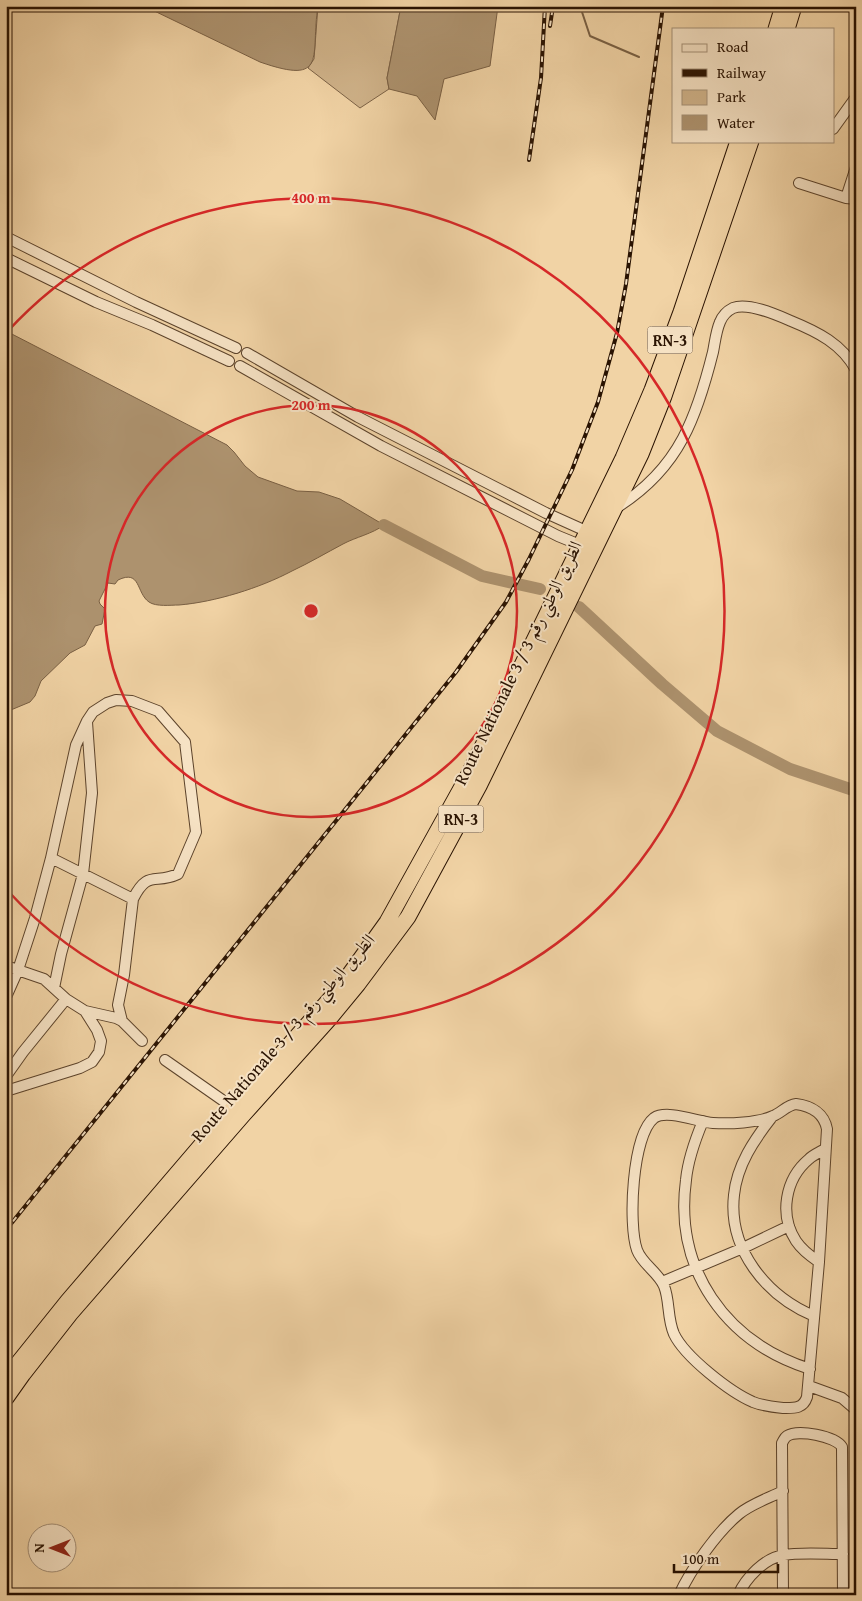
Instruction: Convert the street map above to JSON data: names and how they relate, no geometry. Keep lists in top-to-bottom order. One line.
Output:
{"streets":{"highway":["RN-3","Route Nationale 3 / الطريق الوطني رقم 3"]},"legend":["Road","Railway","Park","Water"],"scale_bar":"100 m","north":"left","rings":["400 m","200 m"]}
